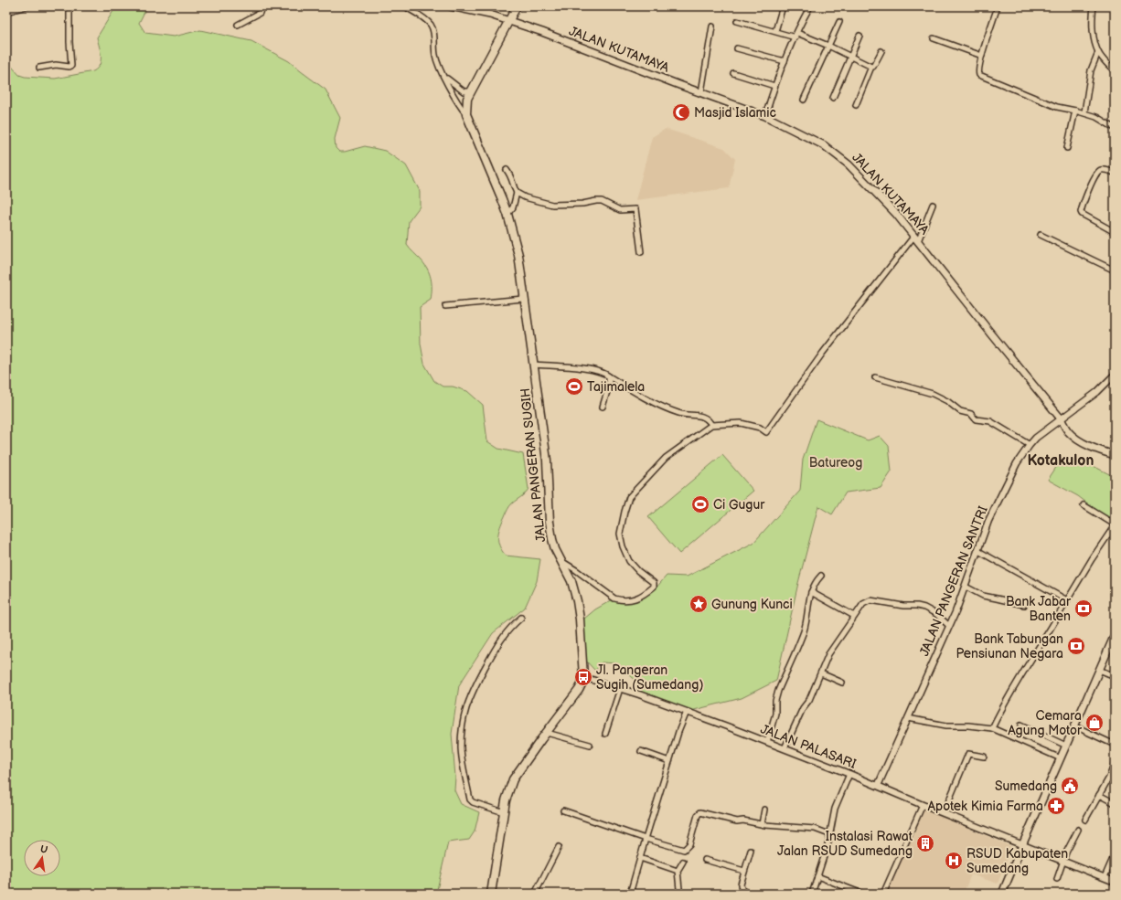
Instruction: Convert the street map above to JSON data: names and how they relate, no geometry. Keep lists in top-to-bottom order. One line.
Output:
{"streets":{"highway":["JALAN PANGERAN SUGIH"],"main road":["JALAN KUTAMAYA"],"street":["JALAN PANGERAN SANTRI","JALAN PALASARI"]},"crossings":[["JALAN KUTAMAYA","JALAN PANGERAN SANTRI"],["JALAN PANGERAN SUGIH","JALAN PALASARI"],["JALAN PANGERAN SANTRI","JALAN PALASARI"]],"districts":["Kotakulon"],"parks":["Batureog"],"places":{"mosque":["Masjid Islamic"],"sports":["Tajimalela","Ci Gugur"],"place":["Gunung Kunci"],"bank":["Bank Jabar Banten","Bank Tabungan Pensiunan Negara"],"bus stop":["Jl. Pangeran Sugih (Sumedang)"],"shop":["Cemara Agung Motor"],"public building":["Sumedang"],"pharmacy":["Apotek Kimia Farma"],"building":["Instalasi Rawat Jalan RSUD Sumedang"],"hospital":["RSUD Kabupaten Sumedang"]},"north":"top"}
